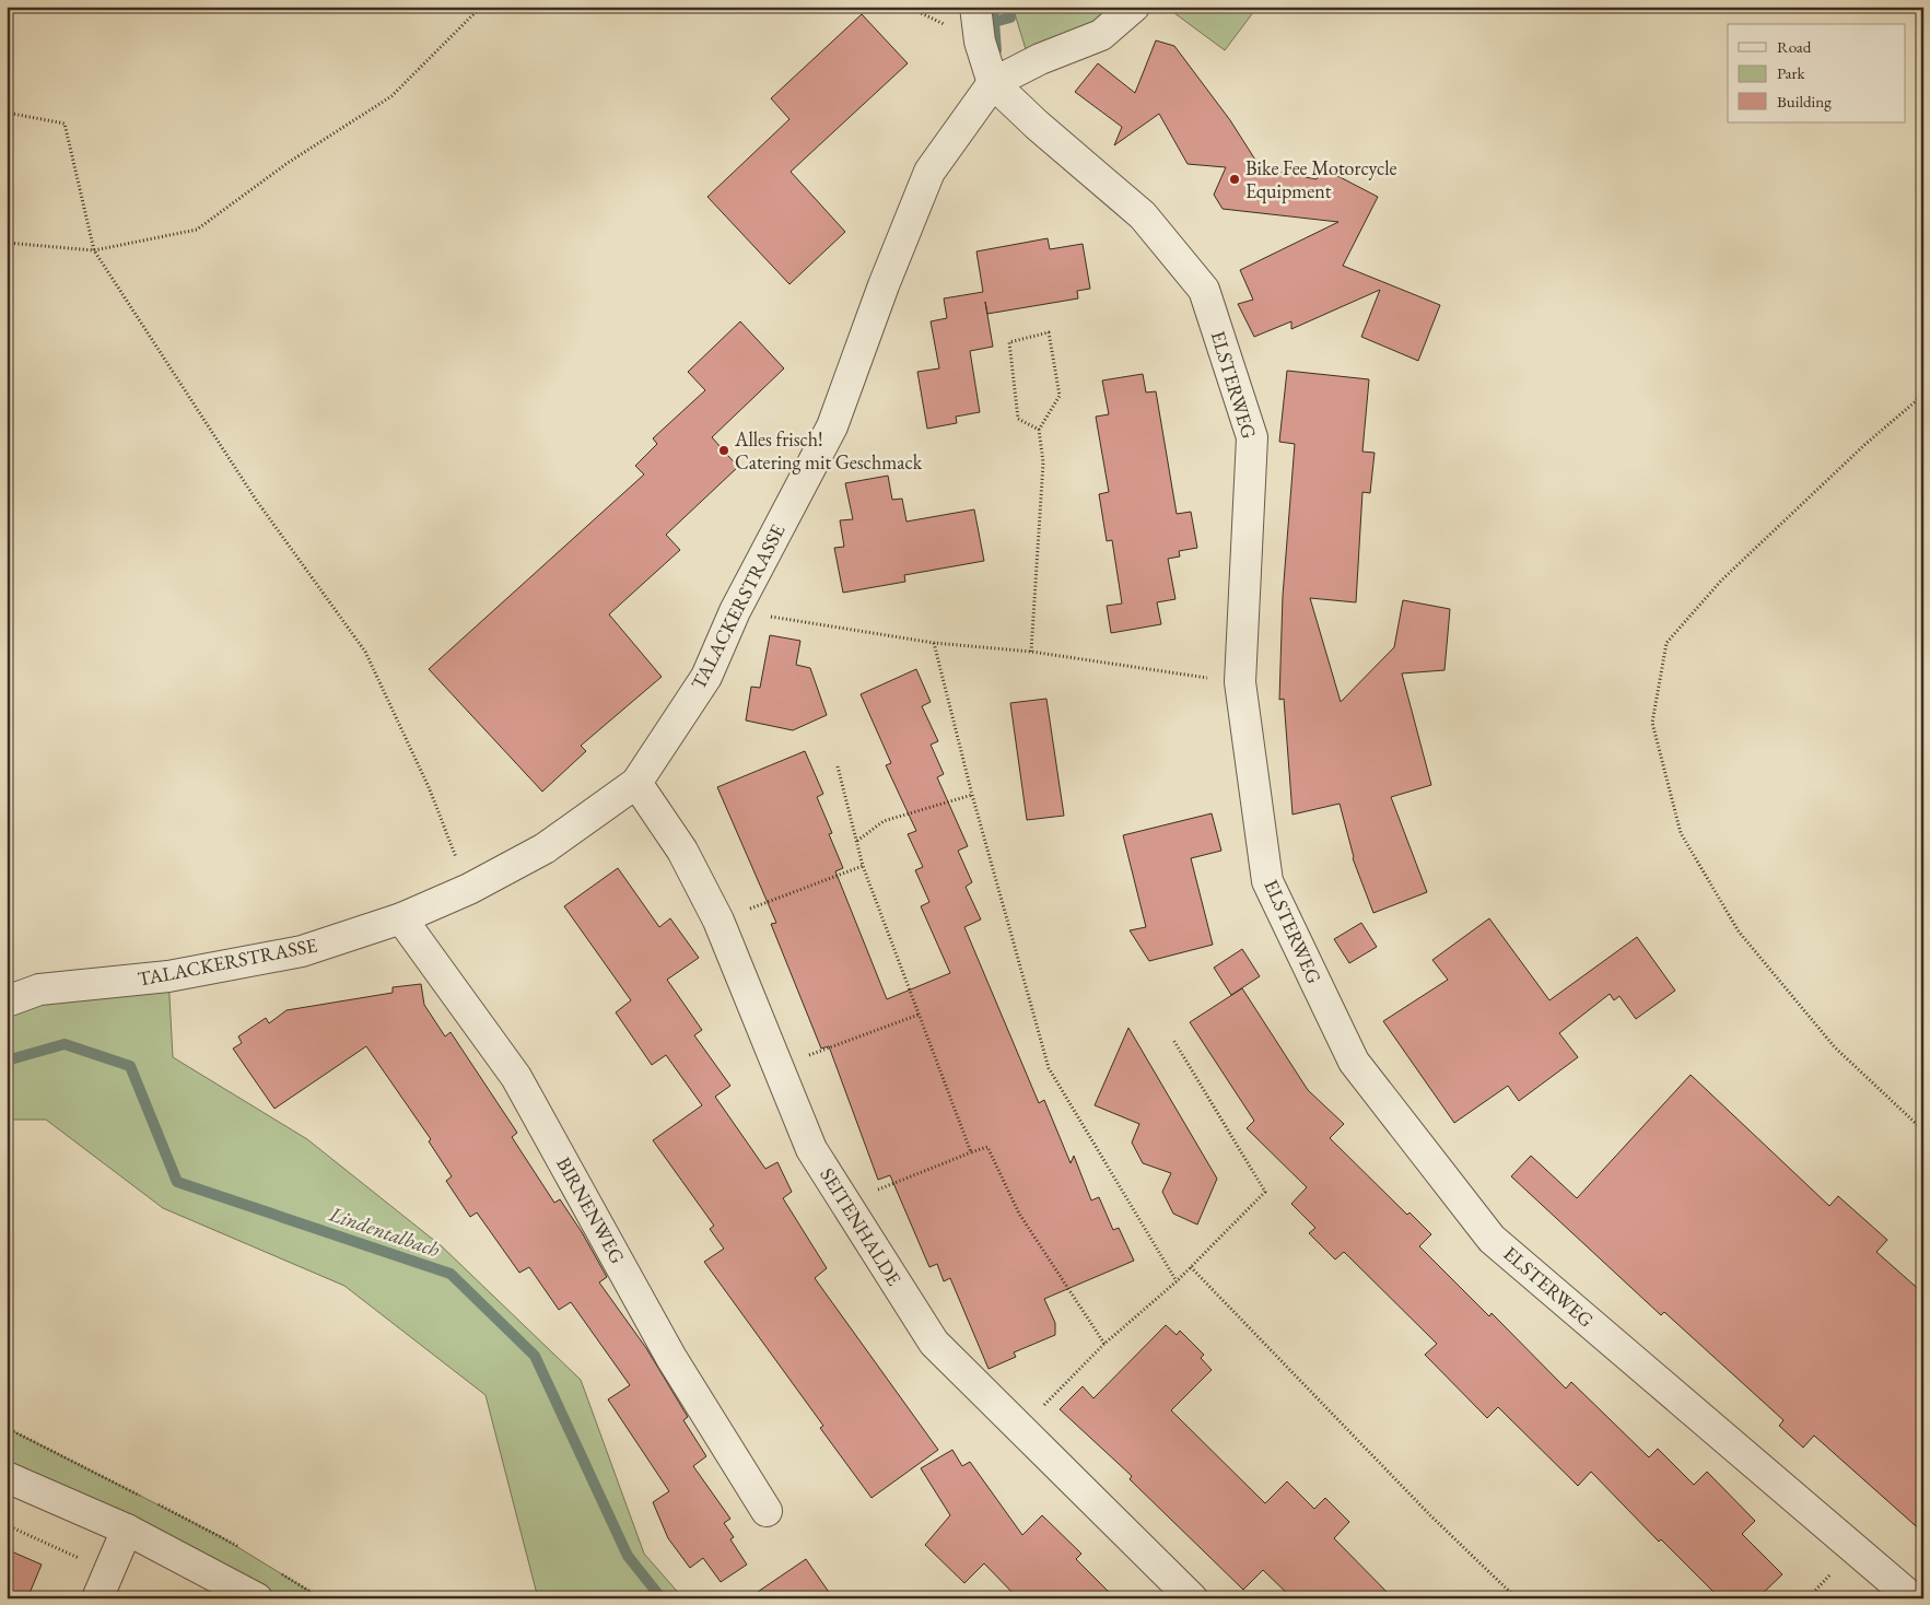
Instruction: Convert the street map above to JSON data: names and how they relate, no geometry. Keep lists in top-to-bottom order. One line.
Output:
{"streets":{"street":["ELSTERWEG","TALACKERSTRASSE","BIRNENWEG","SEITENHALDE"]},"crossings":[["ELSTERWEG","TALACKERSTRASSE"],["TALACKERSTRASSE","BIRNENWEG"],["TALACKERSTRASSE","SEITENHALDE"]],"water":["Lindentalbach"],"places":["Bike Fee Motorcycle Equipment","Alles frisch! Catering mit Geschmack"],"legend":["Road","Park","Building"]}
